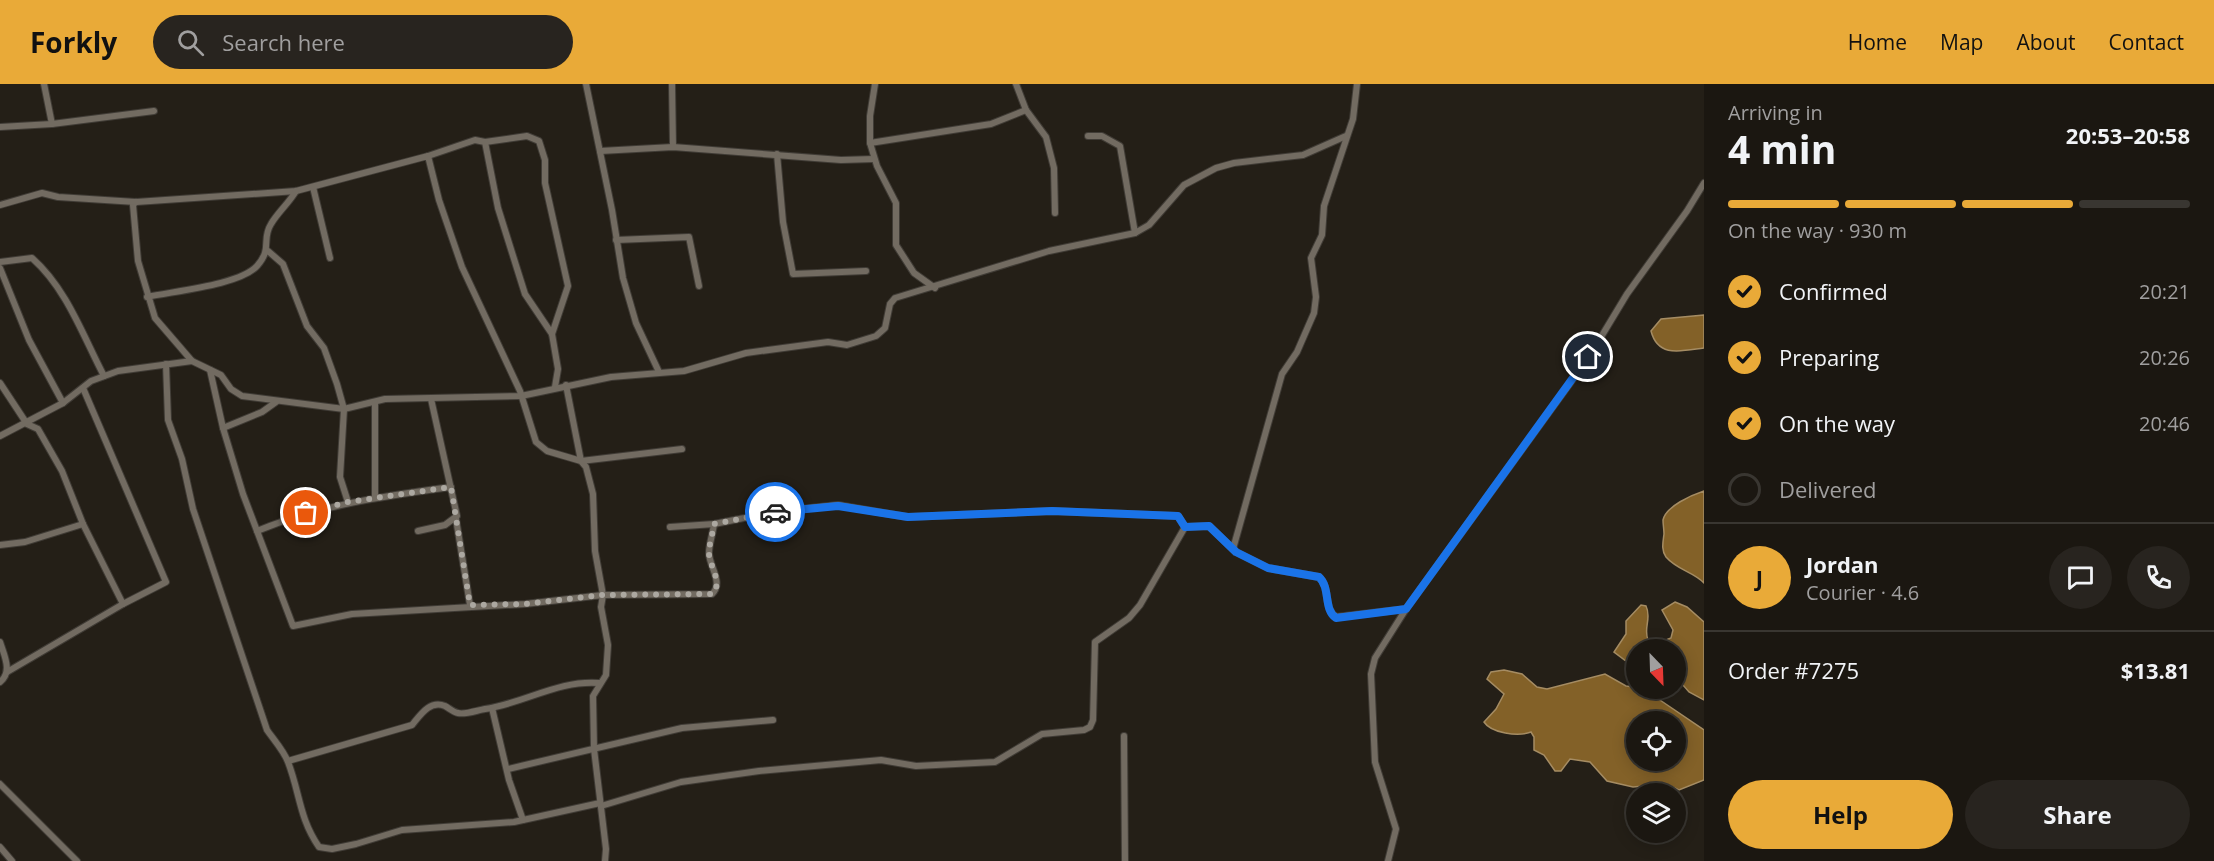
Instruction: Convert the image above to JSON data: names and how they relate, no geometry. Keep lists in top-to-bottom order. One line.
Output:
{"north":"bottom right","page":{"header":"Forkly","search":"Search here","nav":["Home","Map","About","Contact"],"heading":["4 min","Arriving in","20:53–20:58"],"panel":["Jordan","Courier · 4.6","Order #7275","$13.81"],"bar":"On the way · 930 m","list":[["Confirmed","20:21"],["Preparing","20:26"],["On the way","20:46"],"Delivered"],"round":"J","buttons":["Help","Share"]}}
